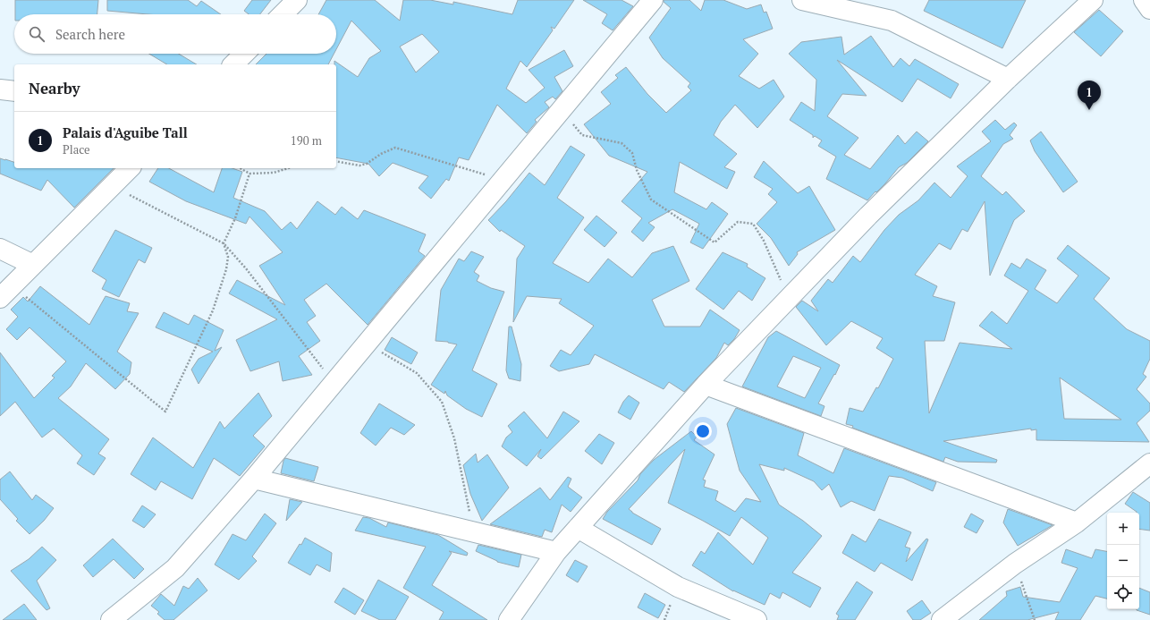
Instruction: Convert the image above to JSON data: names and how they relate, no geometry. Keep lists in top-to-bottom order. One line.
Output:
{"page":{"search":"Search here","heading":"Nearby","pins":"1","list":[{"mark":"1","name":"Palais d'Aguibe Tall","note":"Place","value":"190 m"}],"map_buttons":["+","−"]}}
